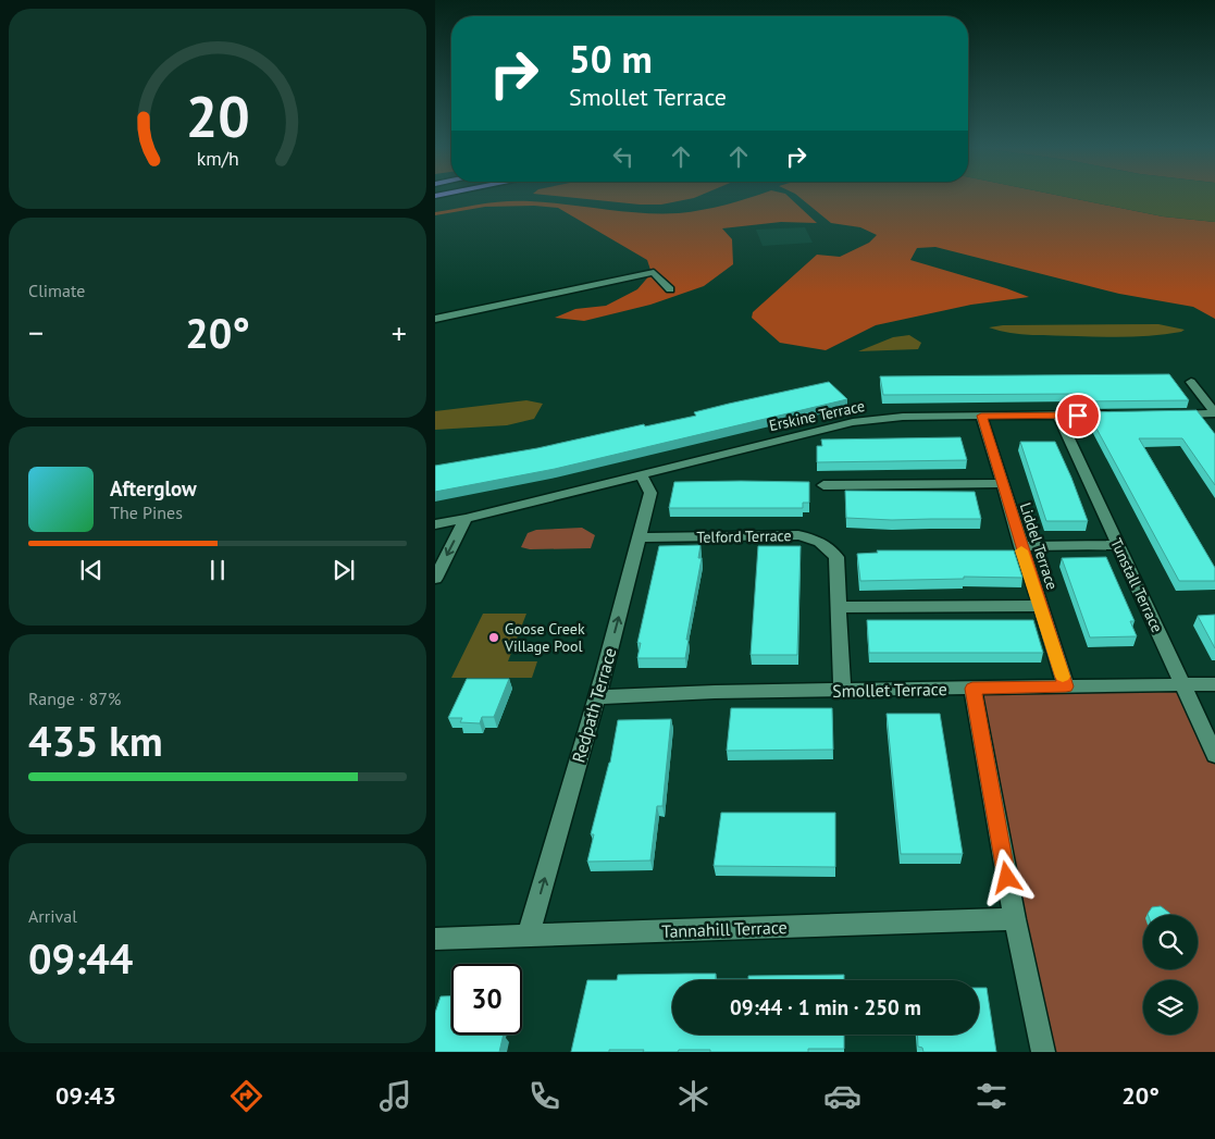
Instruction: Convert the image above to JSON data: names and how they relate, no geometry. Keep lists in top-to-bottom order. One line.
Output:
{"streets":{"street":["Erskine Terrace","Telford Terrace","Liddel Terrace","Tunstall Terrace","Smollet Terrace","Redpath Terrace","Tannahill Terrace"]},"crossings":[["Erskine Terrace","Liddel Terrace"],["Erskine Terrace","Tunstall Terrace"],["Erskine Terrace","Redpath Terrace"],["Telford Terrace","Smollet Terrace"],["Telford Terrace","Redpath Terrace"],["Liddel Terrace","Smollet Terrace"],["Tunstall Terrace","Smollet Terrace"],["Smollet Terrace","Redpath Terrace"],["Redpath Terrace","Tannahill Terrace"]],"one_way":["Redpath Terrace"],"places":["Goose Creek Village Pool"],"page":{"turn":["50 m","Smollet Terrace"],"tile":["Climate",["Range · 87%","435 km"],["Arrival","09:44"]],"heat":["−","20°","+"],"song":["Afterglow","The Pines"],"limit":"30","trip":"09:44 · 1 min · 250 m","tabs":["09:43","20°"],"gauge":["20","km/h"]}}
